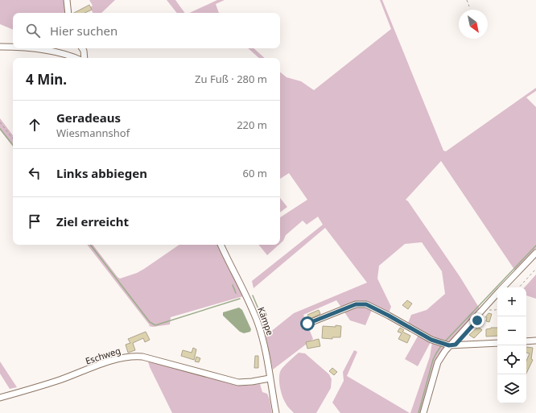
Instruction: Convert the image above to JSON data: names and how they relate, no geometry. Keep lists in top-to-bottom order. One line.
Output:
{"streets":{"street":["Kämpe","Eschweg"]},"crossings":[["Kämpe","Eschweg"]],"north":"bottom right","page":{"search":"Hier suchen","heading":["4 Min.","Zu Fuß · 280 m"],"list":[["Geradeaus","Wiesmannshof","220 m"],["Links abbiegen","60 m"],"Ziel erreicht"],"map_buttons":["+","−"]}}
